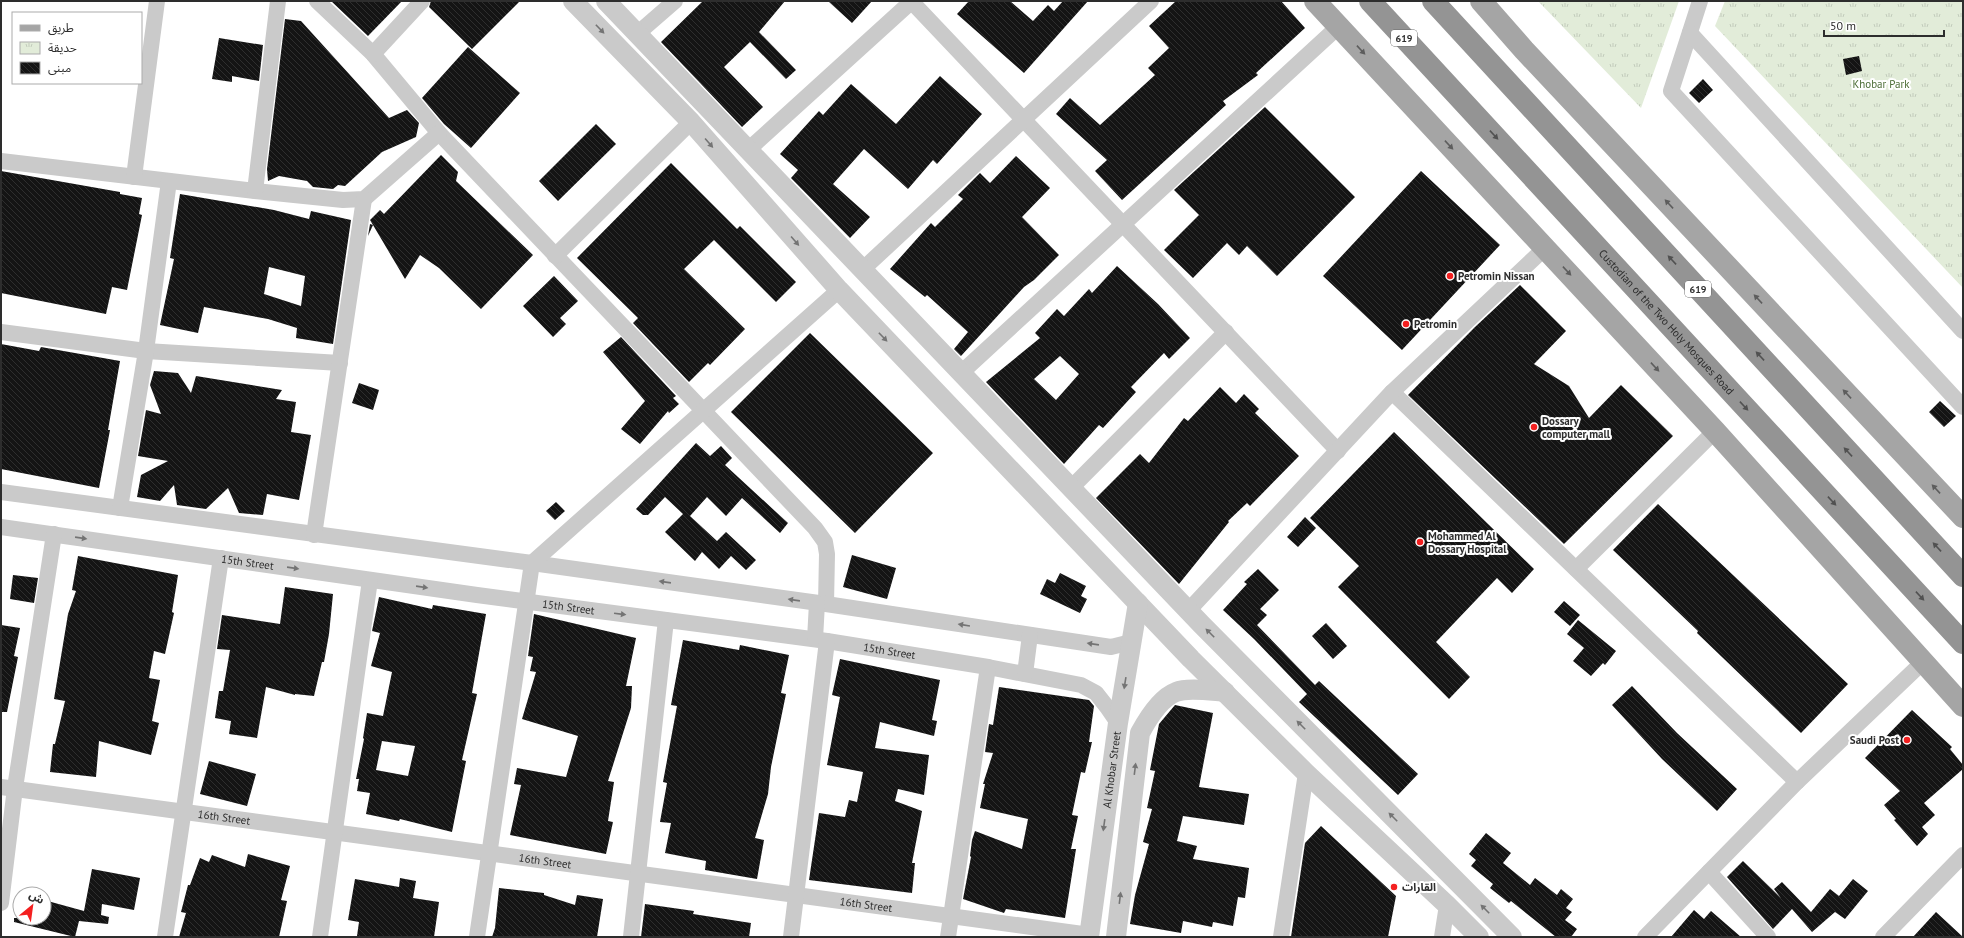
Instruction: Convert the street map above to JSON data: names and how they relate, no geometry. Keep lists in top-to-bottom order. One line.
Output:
{"streets":{"highway":["619","Custodian of the Two Holy Mosques Road"],"street":["15th Street","Al Khobar Street","16th Street"]},"crossings":[["15th Street","Al Khobar Street"],["Al Khobar Street","16th Street"]],"parks":["Khobar Park"],"places":["Petromin Nissan","Petromin","Dossary computer mall","Mohammed Al Dossary Hospital","Saudi Post","القارات"],"legend":["طريق","حديقة","مبنى"],"scale_bar":"50 m","north":"top right"}
